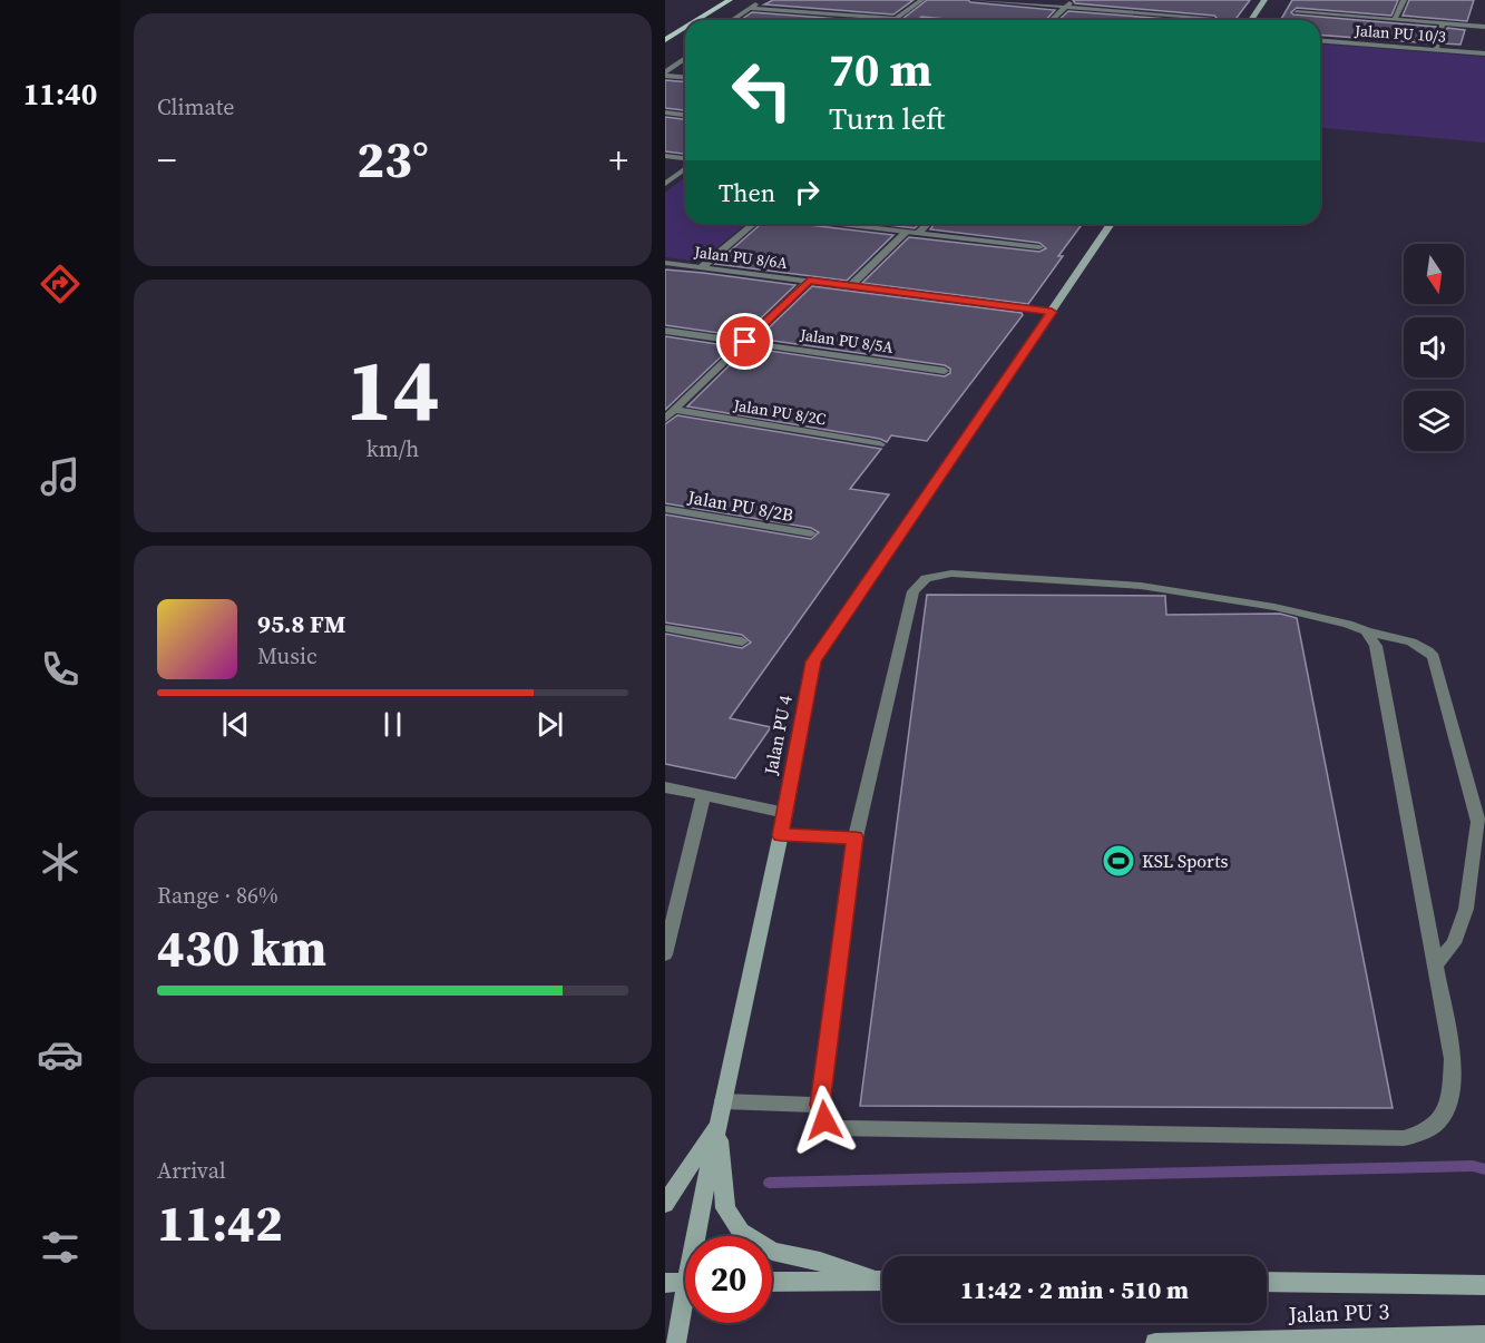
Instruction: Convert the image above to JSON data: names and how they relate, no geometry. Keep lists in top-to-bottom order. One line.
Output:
{"streets":{"street":["Jalan PU 10/3","Jalan PU 8/6A","Jalan PU 8/5A","Jalan PU 8/2C","Jalan PU 8/2B","Jalan PU 4","Jalan PU 3"]},"crossings":[["Jalan PU 8/6A","Jalan PU 4"]],"places":{"sports":["KSL Sports"]},"north":"bottom","page":{"tabs":"11:40","tile":["Climate",["14","km/h"],["Range · 86%","430 km"],["Arrival","11:42"]],"turn":["70 m","Turn left"],"heat":["−","23°","+"],"then":"Then","song":["95.8 FM","Music"],"limit":"20","trip":"11:42 · 2 min · 510 m"}}
